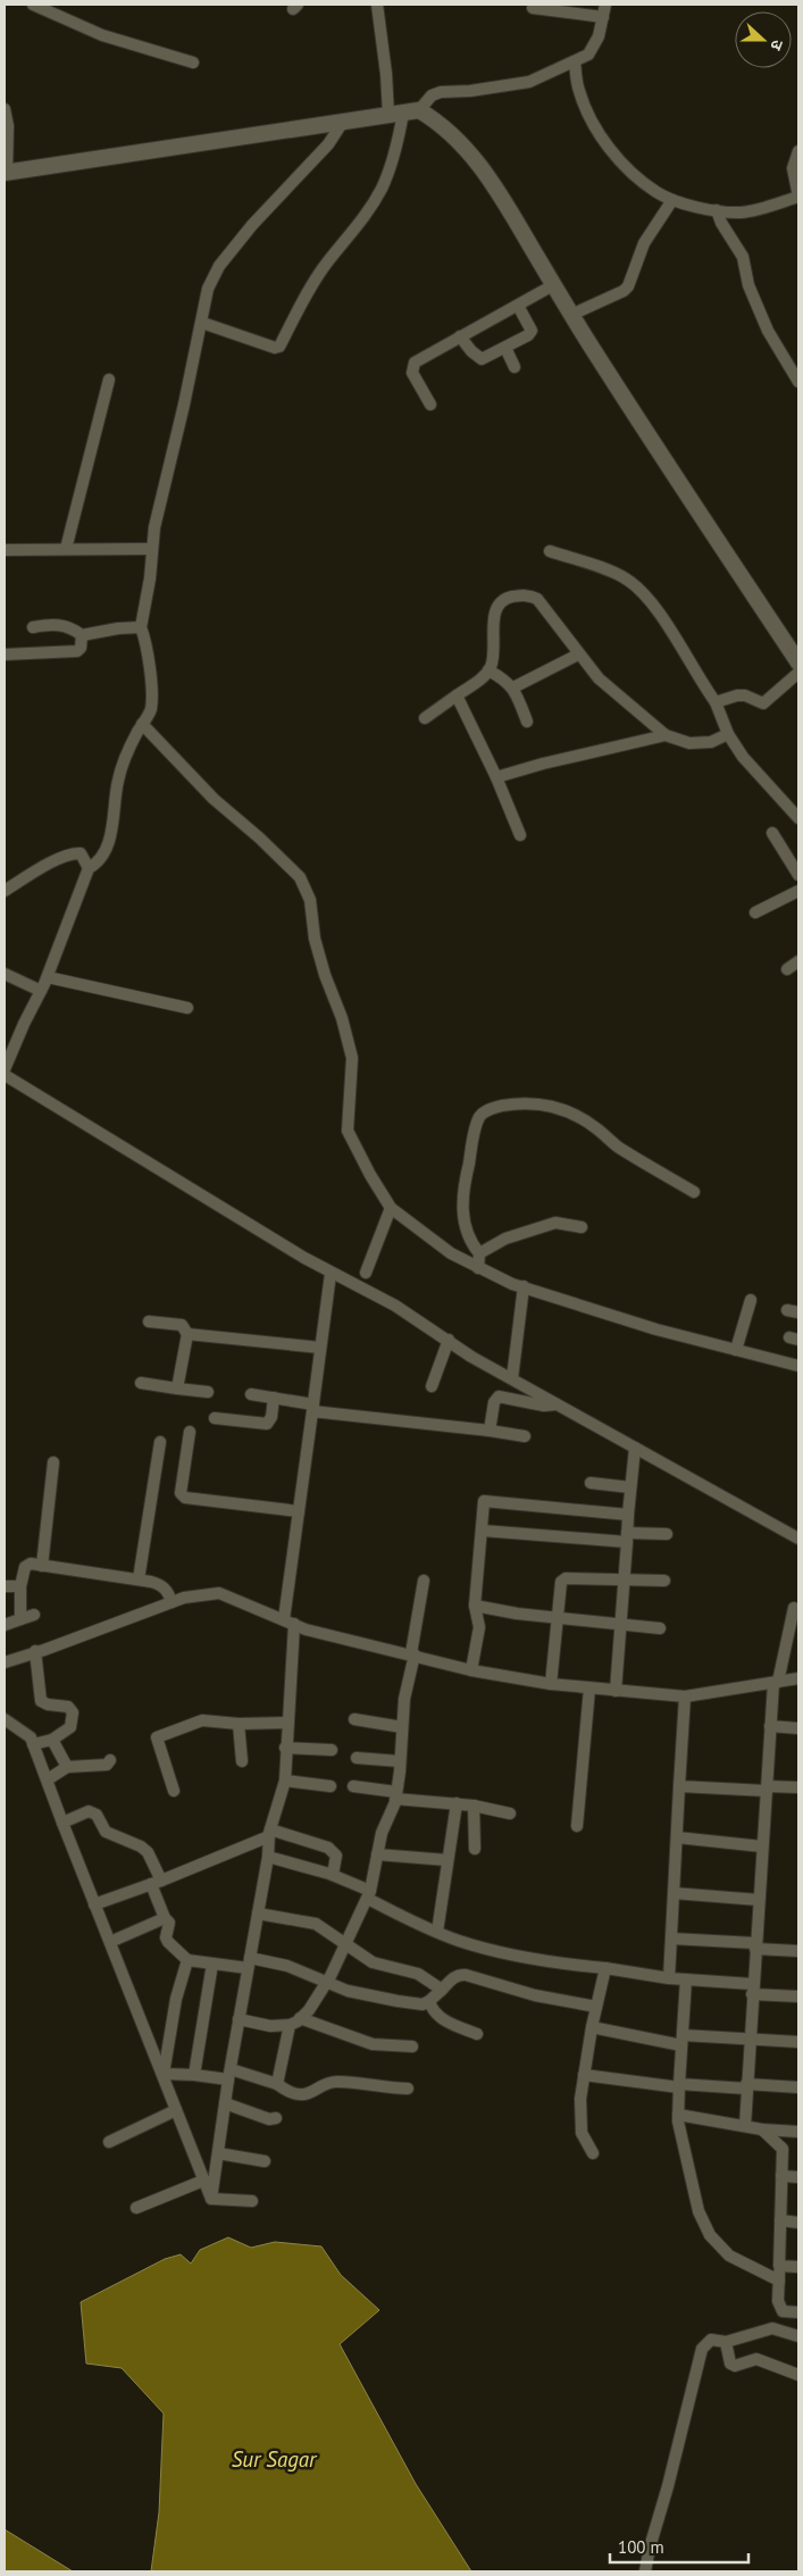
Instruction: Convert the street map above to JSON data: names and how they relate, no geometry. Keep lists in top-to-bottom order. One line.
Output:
{"water":["Sur Sagar"],"scale_bar":"100 m","north":"right"}
